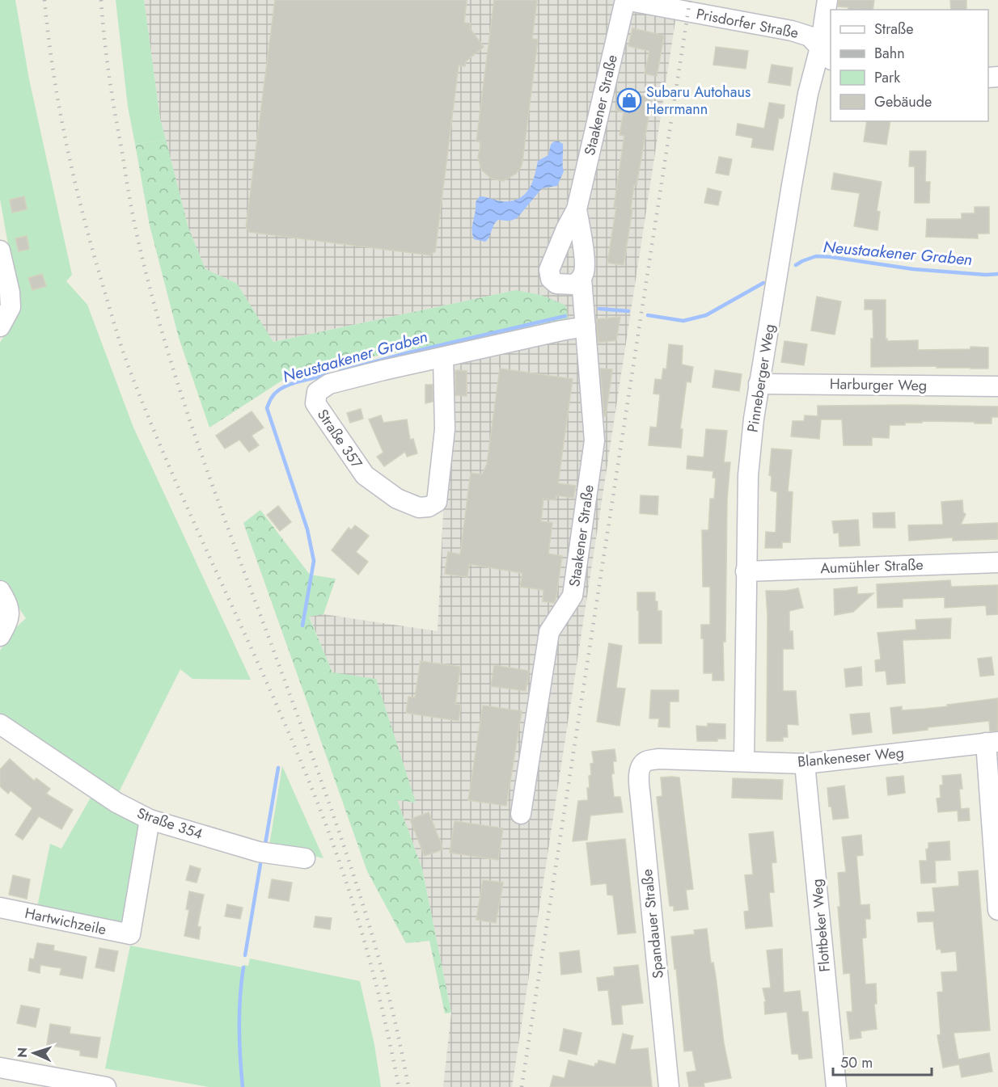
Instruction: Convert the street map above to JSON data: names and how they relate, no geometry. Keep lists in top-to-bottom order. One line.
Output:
{"streets":{"street":["Prisdorfer Straße","Staakener Straße","Pinneberger Weg","Harburger Weg","Straße 357","Aumühler Straße","Blankeneser Weg","Straße 354","Hartwichzeile","Spandauer Straße","Flottbeker Weg"]},"crossings":[["Prisdorfer Straße","Staakener Straße"],["Prisdorfer Straße","Pinneberger Weg"],["Staakener Straße","Straße 357"],["Pinneberger Weg","Harburger Weg"],["Pinneberger Weg","Aumühler Straße"],["Pinneberger Weg","Blankeneser Weg"],["Blankeneser Weg","Spandauer Straße"],["Blankeneser Weg","Flottbeker Weg"],["Straße 354","Hartwichzeile"]],"water":["Neustaakener Graben"],"places":{"shop":["Subaru Autohaus Herrmann"]},"legend":["Straße","Bahn","Park","Gebäude"],"scale_bar":"50 m","north":"left"}
